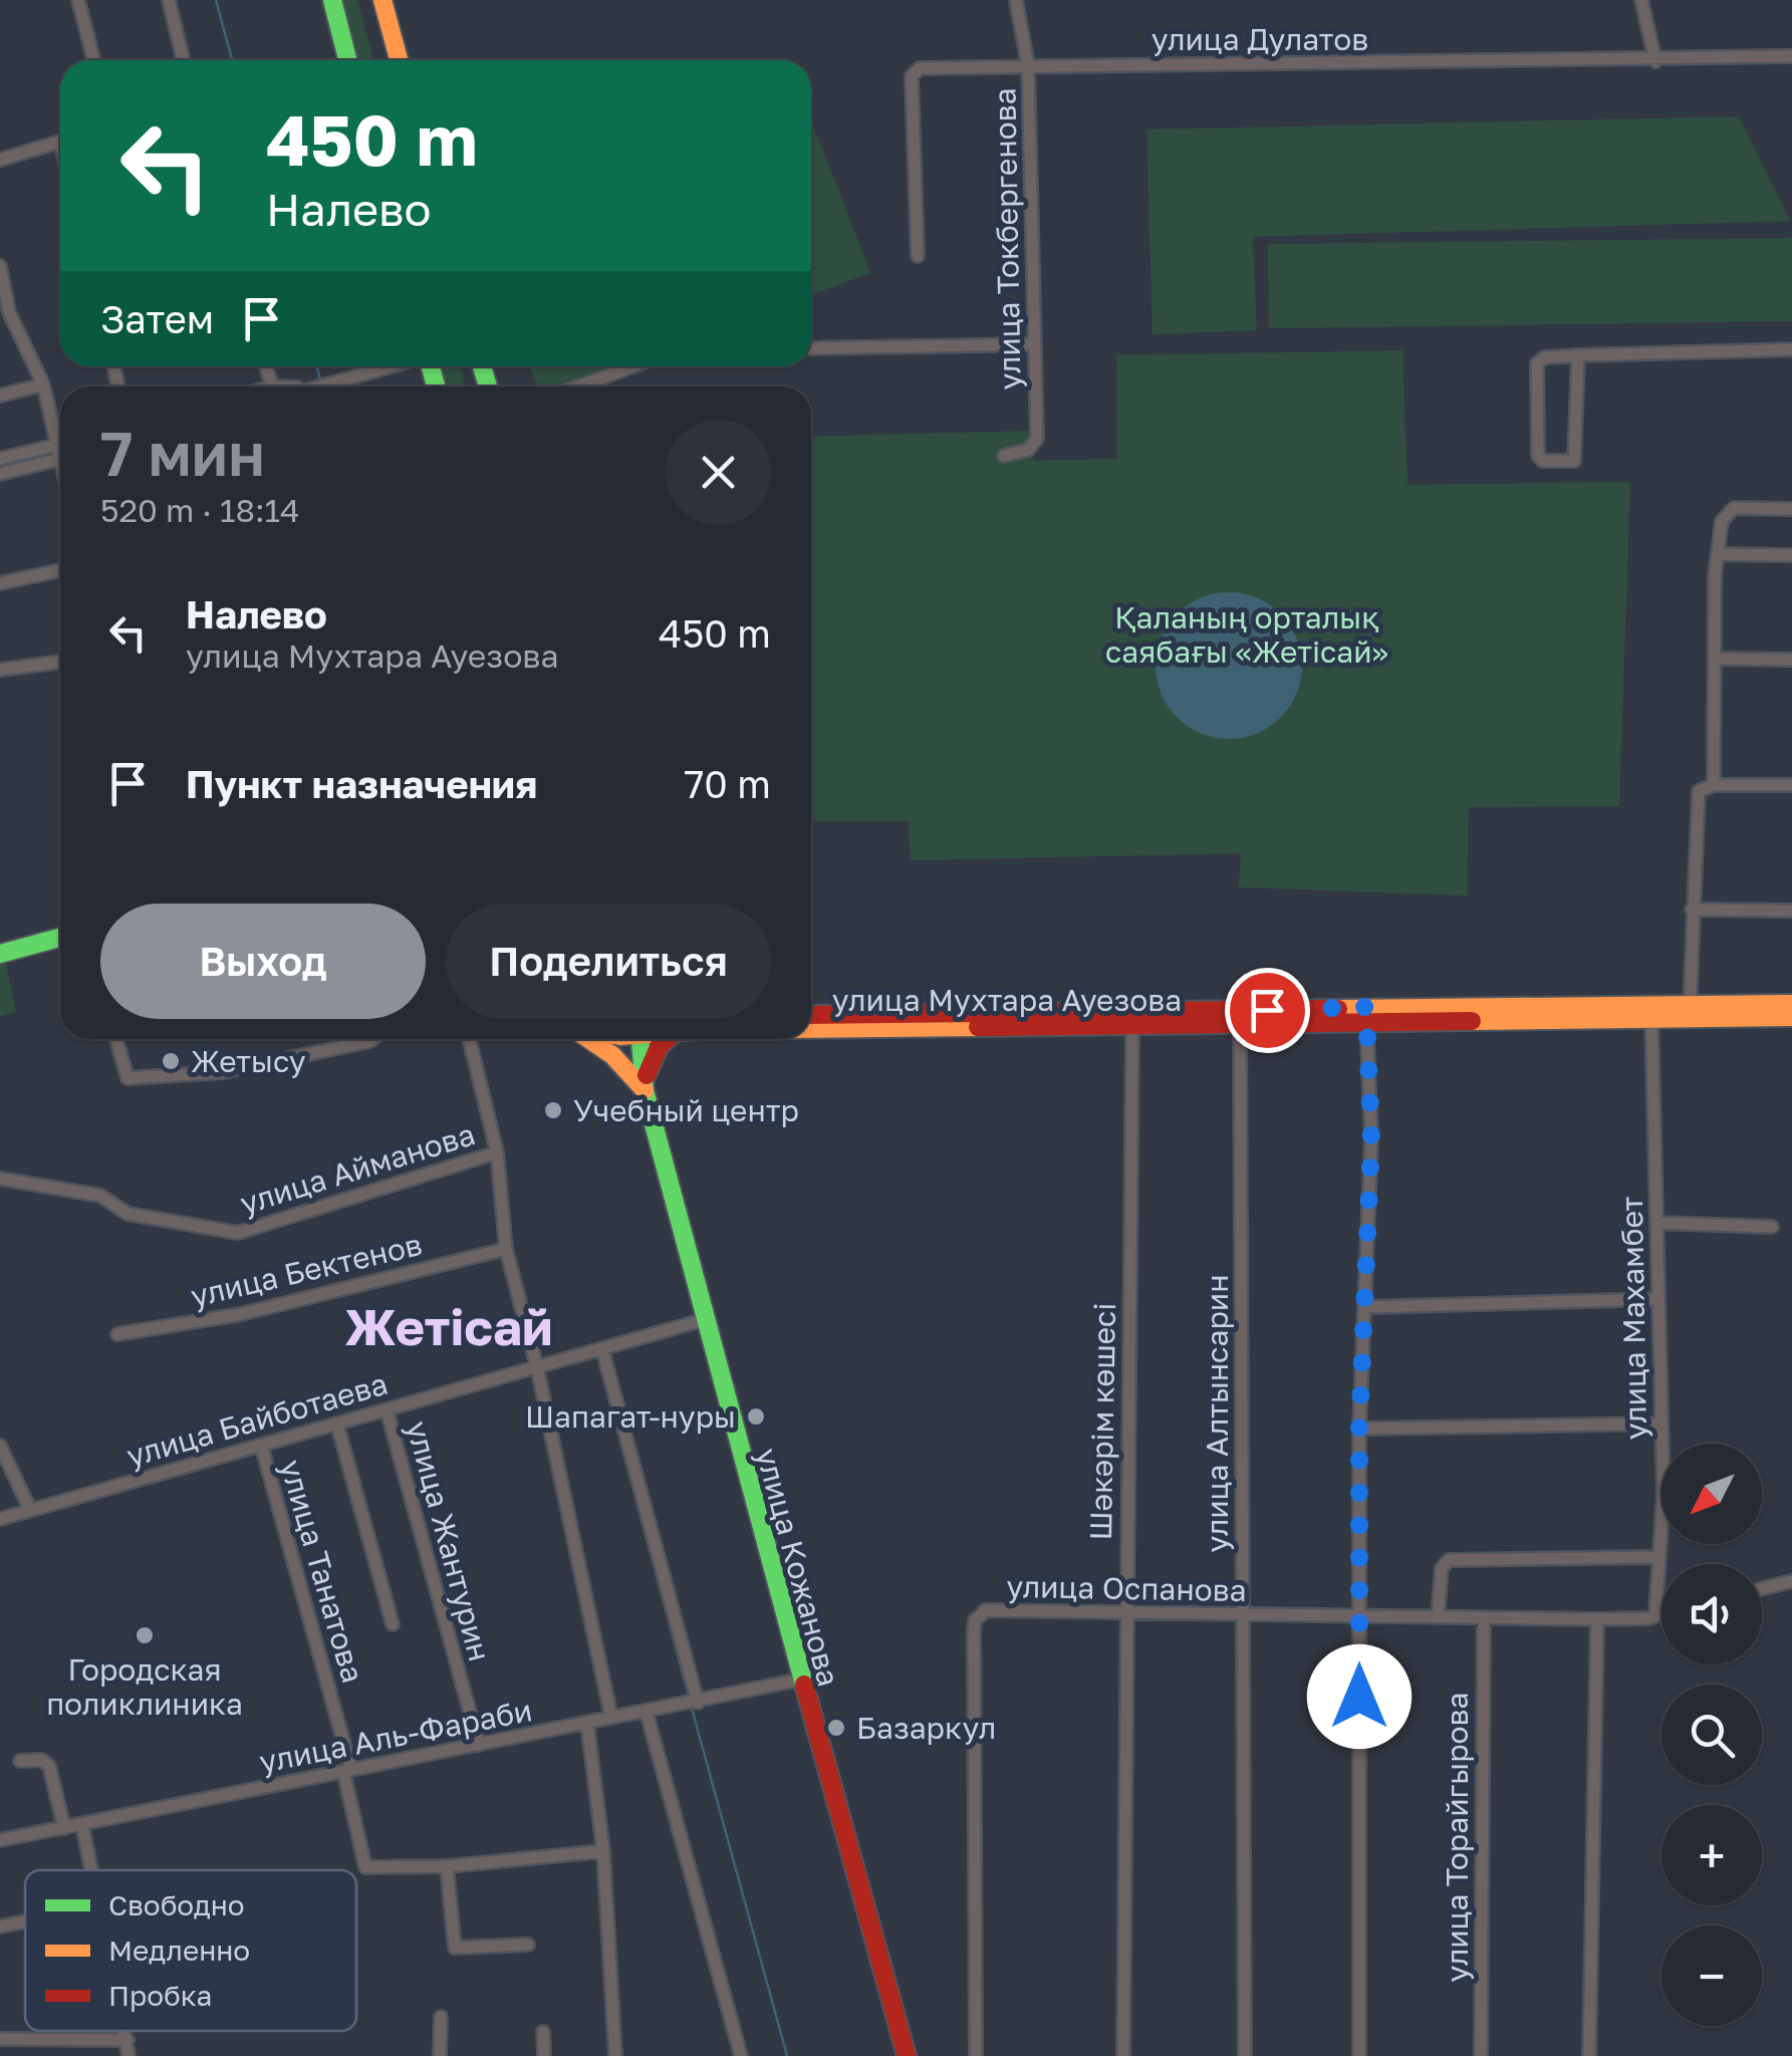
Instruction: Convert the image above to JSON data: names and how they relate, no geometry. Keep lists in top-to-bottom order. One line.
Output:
{"streets":{"main road":["улица Мухтара Ауезова","улица Кожанова"],"street":["улица Дулатов","улица Токбергенова","улица Айманова","улица Бектенов","улица Махамбет","улица Алтынсарин","улица Байботаева","Шәкәрім көшесі","улица Жантурин","улица Танатова","улица Оспанова","улица Аль-Фараби","улица Торайгырова"]},"crossings":[["улица Дулатов","улица Токбергенова"],["улица Мухтара Ауезова","улица Махамбет"],["улица Мухтара Ауезова","улица Алтынсарин"],["улица Мухтара Ауезова","Шәкәрім көшесі"],["улица Махамбет","улица Оспанова"],["улица Алтынсарин","улица Оспанова"],["улица Байботаева","улица Жантурин"],["улица Байботаева","улица Кожанова"],["улица Байботаева","улица Танатова"],["Шәкәрім көшесі","улица Оспанова"],["улица Жантурин","улица Аль-Фараби"],["улица Кожанова","улица Аль-Фараби"],["улица Танатова","улица Аль-Фараби"],["улица Оспанова","улица Торайгырова"]],"districts":["Жетісай"],"parks":["Қаланың орталық саябағы «Жетісай»"],"places":["Жетысу","Учебный центр","Шапагат-нуры","Городская поликлиника","Базаркул"],"legend":["Свободно","Медленно","Пробка"],"north":"bottom left","page":{"turn":["450 m","Налево"],"then":"Затем","heading":["7 мин","520 m · 18:14"],"list":[{"name":"Налево","note":"улица Мухтара Ауезова","value":"450 m"},{"name":"Пункт назначения","value":"70 m"}],"buttons":["Выход","Поделиться"],"map_buttons":["+","−"]}}
